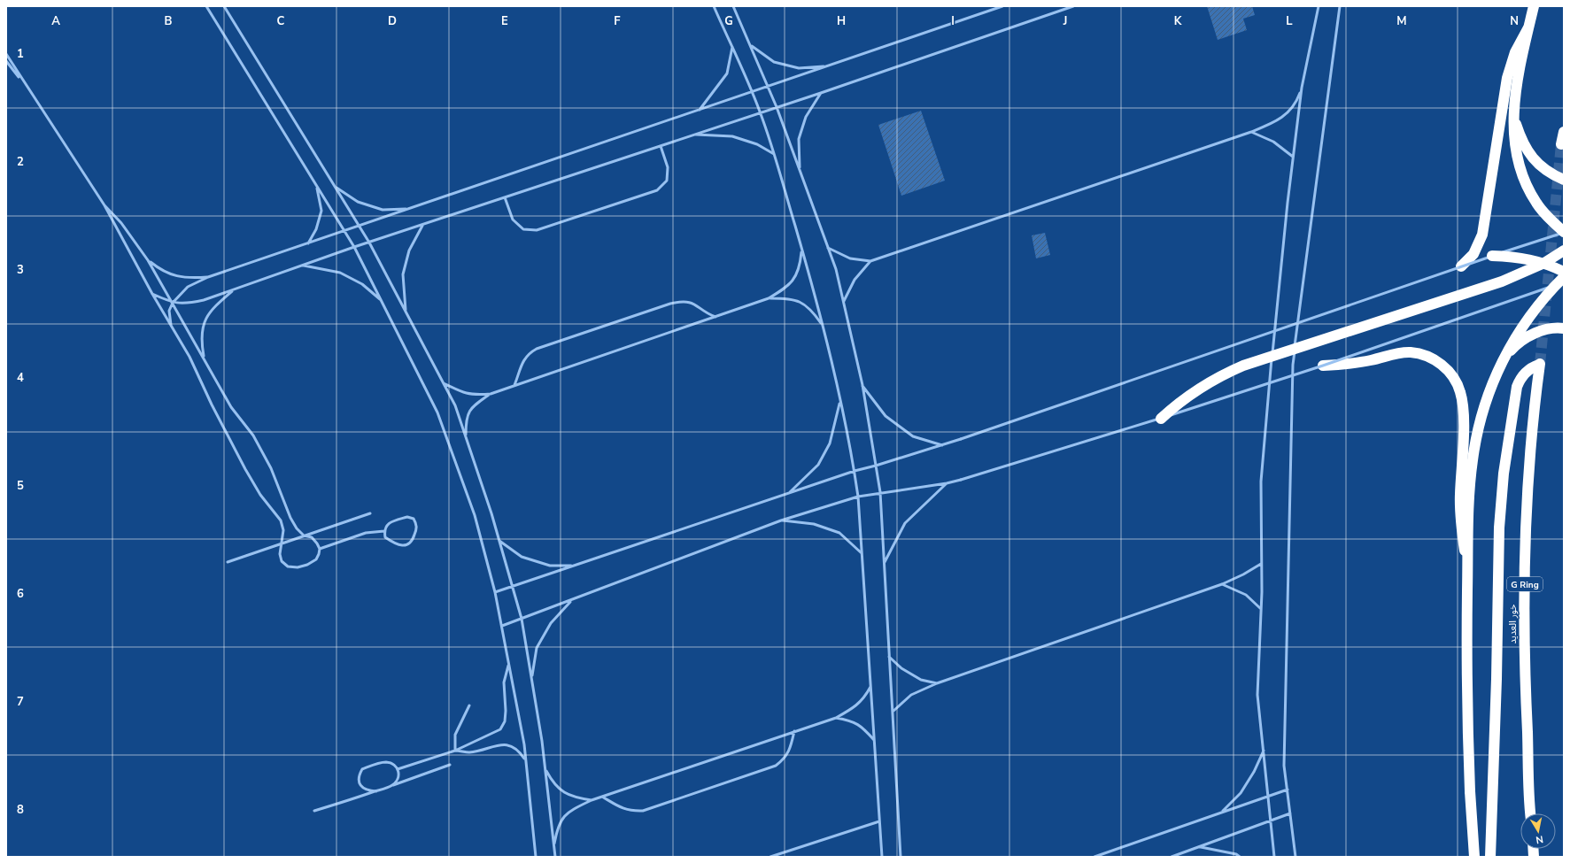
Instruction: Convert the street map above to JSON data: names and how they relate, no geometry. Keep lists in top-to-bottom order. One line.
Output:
{"streets":{"highway":["G Ring","خور العديد"]},"north":"bottom","grid":{"columns":["A","B","C","D","E","F","G","H","I","J","K","L","M","N"],"rows":["1","2","3","4","5","6","7","8"]}}
